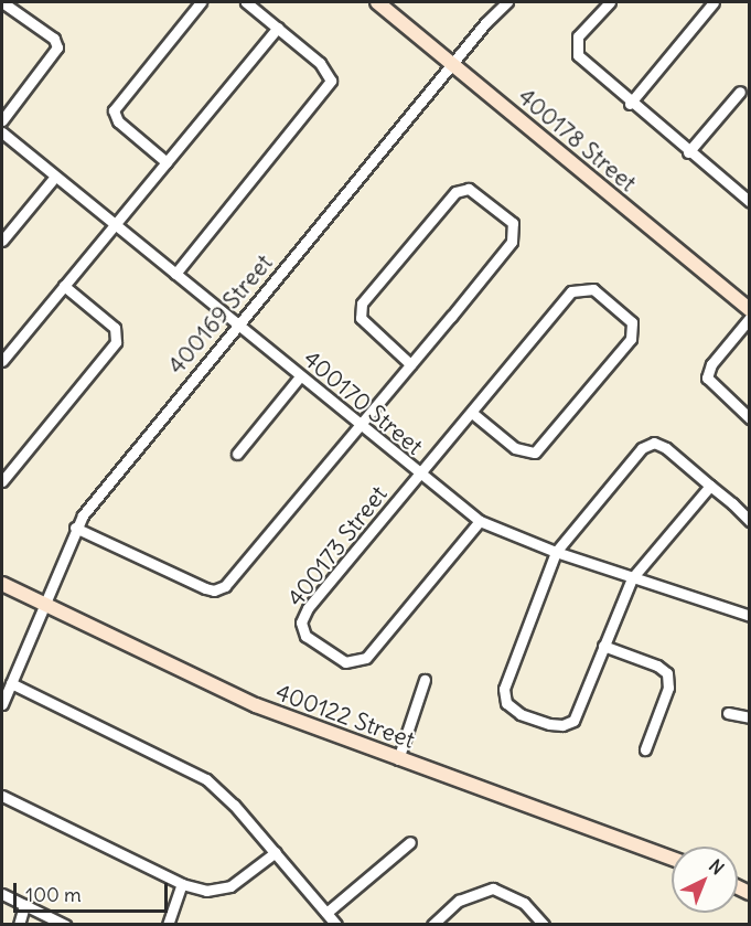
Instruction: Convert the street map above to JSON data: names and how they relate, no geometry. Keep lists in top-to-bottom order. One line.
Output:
{"streets":{"street":["400178 Street","400169 Street","400170 Street","400173 Street","400122 Street"]},"crossings":[["400178 Street","400169 Street"],["400169 Street","400170 Street"],["400169 Street","400122 Street"],["400170 Street","400173 Street"]],"scale_bar":"100 m","north":"top right"}
